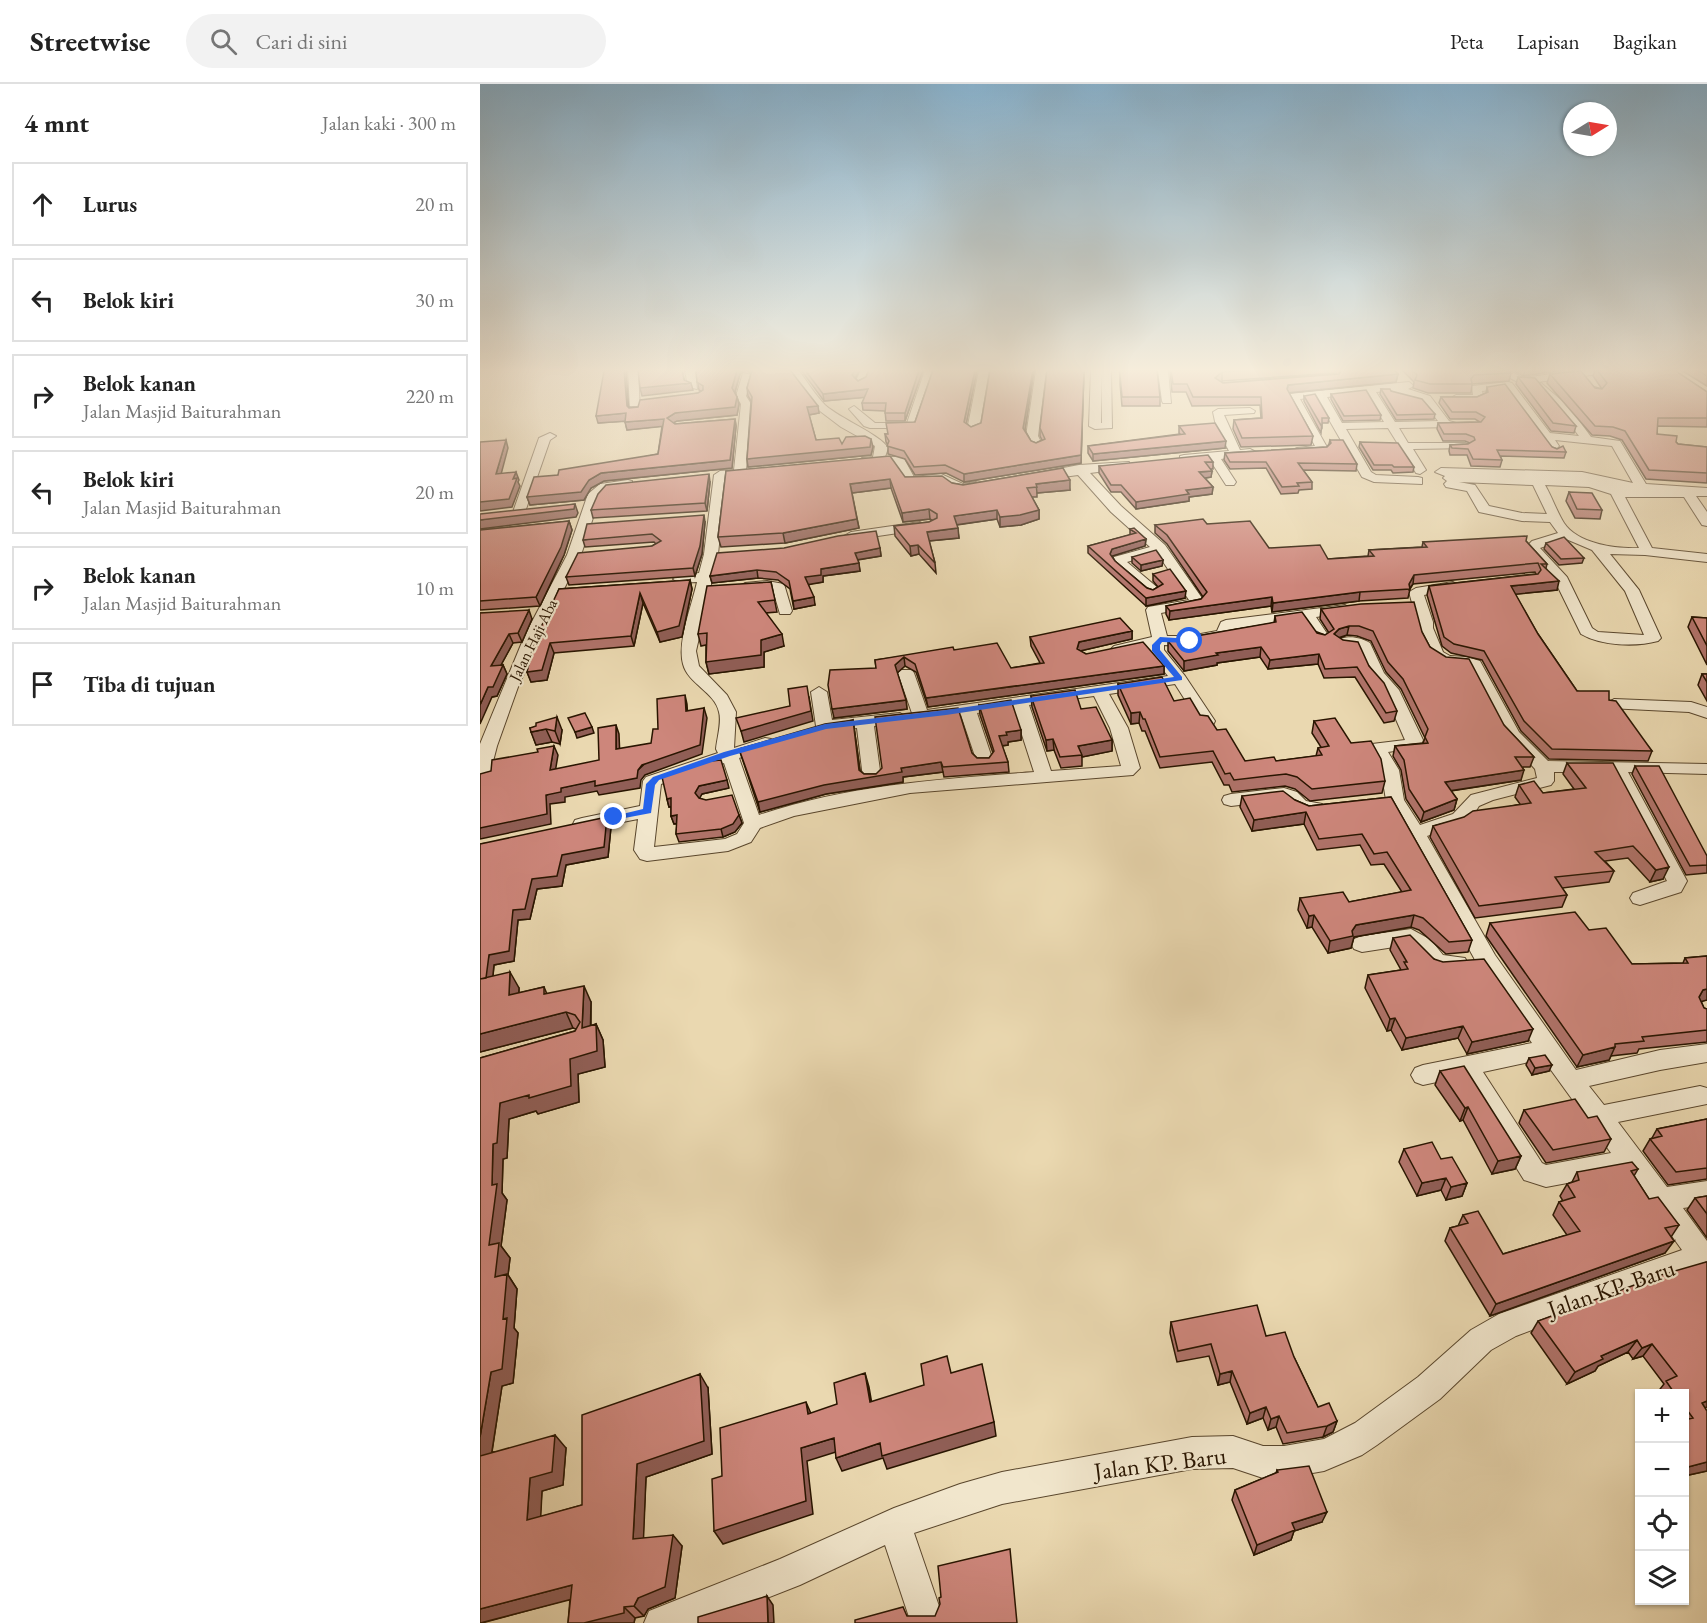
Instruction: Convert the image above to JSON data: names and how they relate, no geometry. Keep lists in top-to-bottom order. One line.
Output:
{"streets":{"street":["Jalan Haji Aba","Jalan KP. Baru"]},"north":"right","page":{"header":"Streetwise","search":"Cari di sini","nav":["Peta","Lapisan","Bagikan"],"heading":["4 mnt","Jalan kaki · 300 m"],"list":[["Lurus","20 m"],["Belok kiri","30 m"],["Belok kanan","Jalan Masjid Baiturahman","220 m"],["Belok kiri","Jalan Masjid Baiturahman","20 m"],["Belok kanan","Jalan Masjid Baiturahman","10 m"],"Tiba di tujuan"],"map_buttons":["+","−"]}}
